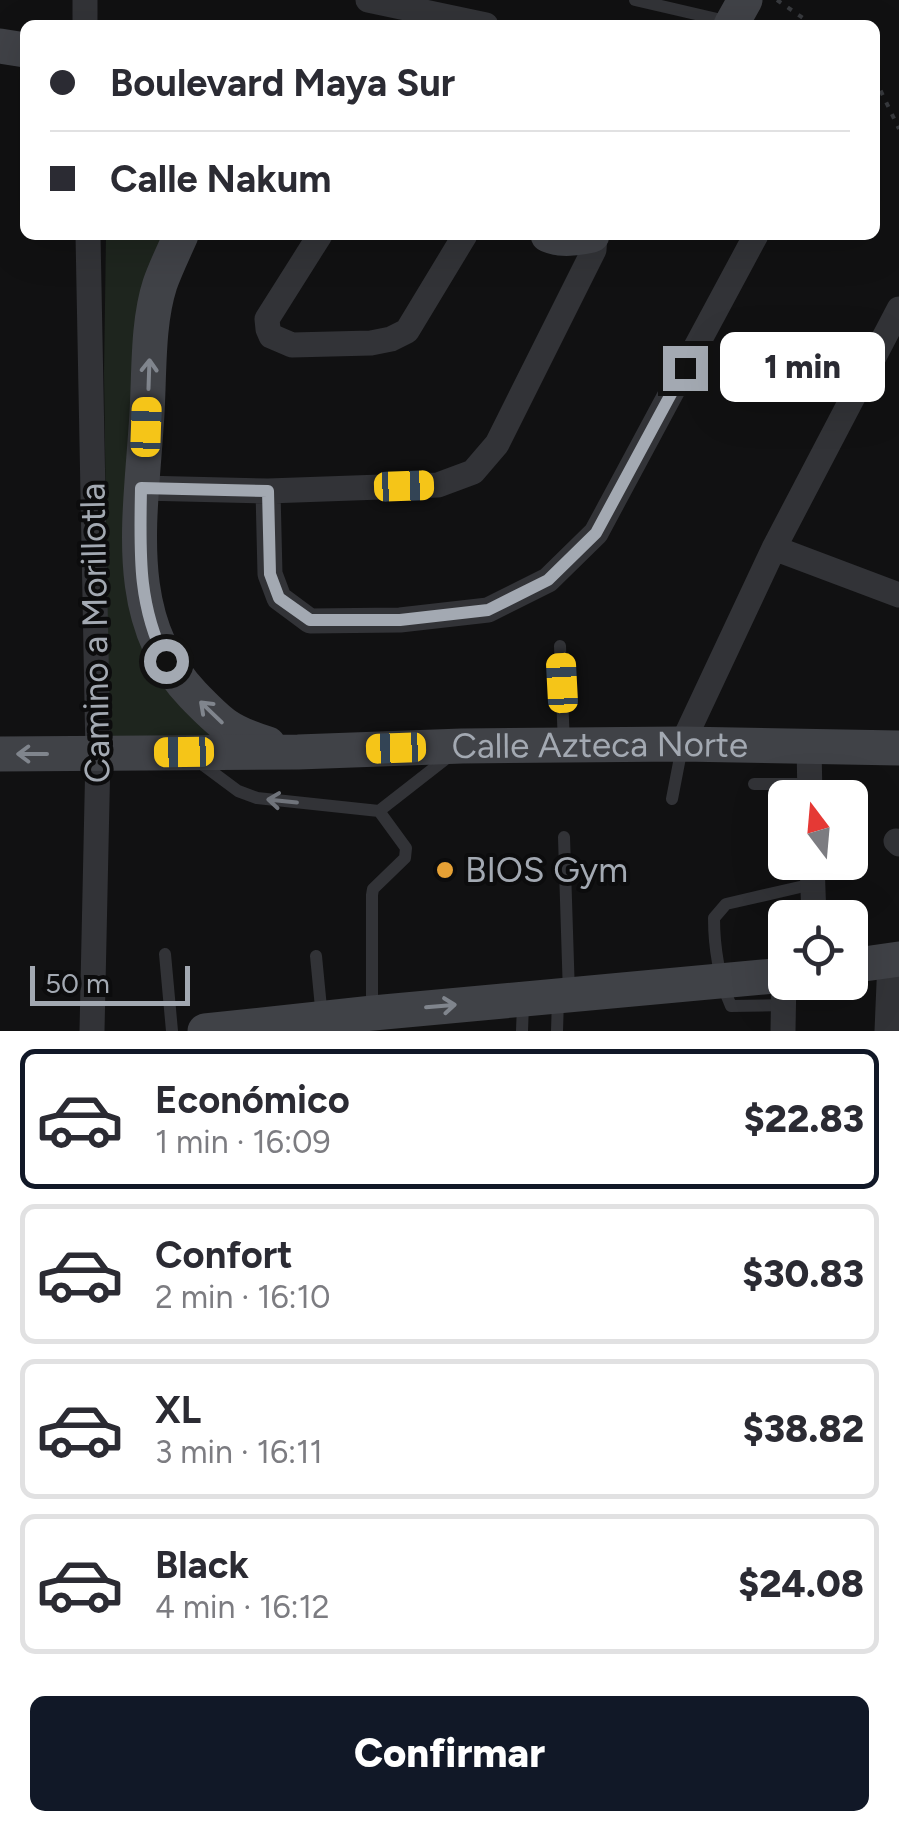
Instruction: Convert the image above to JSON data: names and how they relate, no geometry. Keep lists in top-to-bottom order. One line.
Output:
{"streets":{"main road":["Calle Azteca Norte"],"street":["Camino a Morillotla"]},"crossings":[["Camino a Morillotla","Calle Azteca Norte"]],"places":["BIOS Gym"],"scale_bar":"50 m","north":"top","page":{"banner":["Boulevard Maya Sur","Calle Nakum"],"bubble":"1 min","scale":"50 m","list":[{"name":"Económico","note":"1 min · 16:09","value":"$22.83"},{"name":"Confort","note":"2 min · 16:10","value":"$30.83"},{"name":"XL","note":"3 min · 16:11","value":"$38.82"},{"name":"Black","note":"4 min · 16:12","value":"$24.08"}],"buttons":"Confirmar"}}
